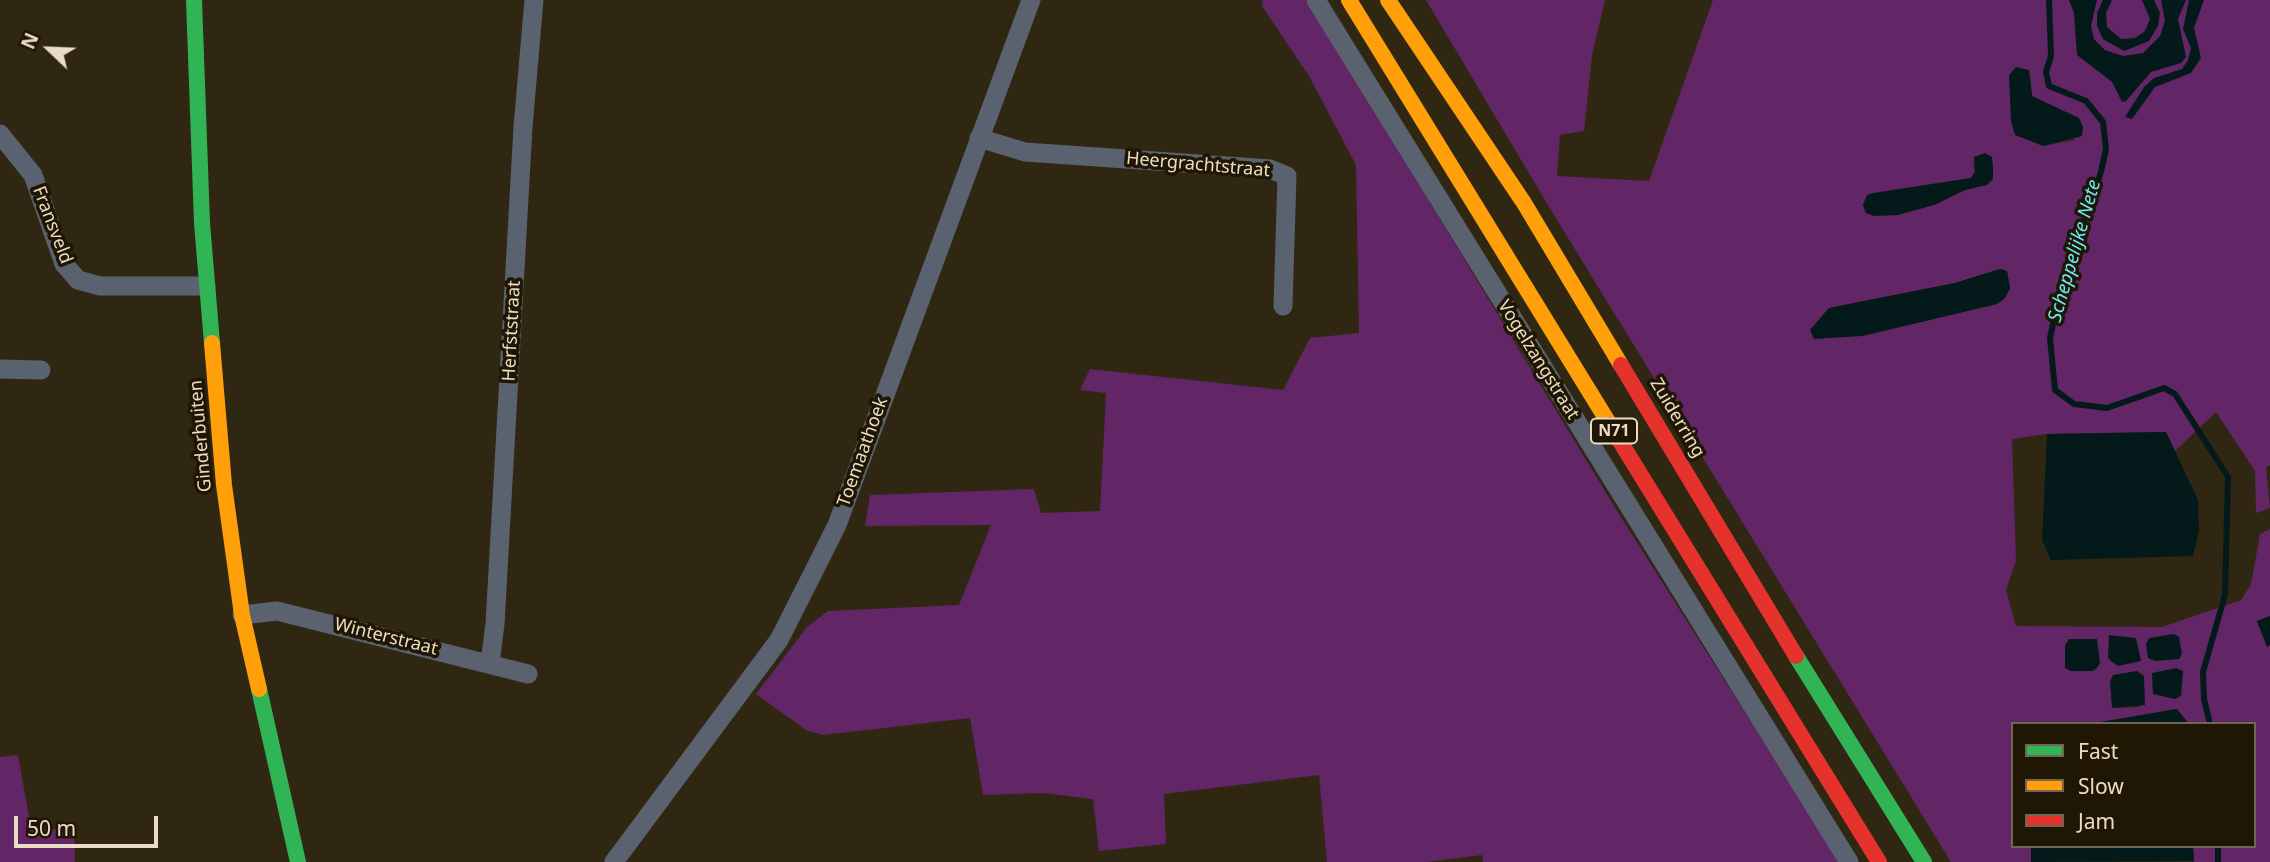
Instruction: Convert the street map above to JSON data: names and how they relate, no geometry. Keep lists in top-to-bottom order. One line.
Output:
{"streets":{"main road":["Zuiderring","N71","Ginderbuiten"],"street":["Heergrachtstraat","Fransveld","Herfststraat","Vogelzangstraat","Toemaathoek","Winterstraat"]},"crossings":[["Heergrachtstraat","Toemaathoek"],["Fransveld","Ginderbuiten"],["Herfststraat","Winterstraat"],["Ginderbuiten","Winterstraat"]],"water":["Scheppelijke Nete"],"legend":["Fast","Slow","Jam"],"scale_bar":"50 m","north":"top left"}
